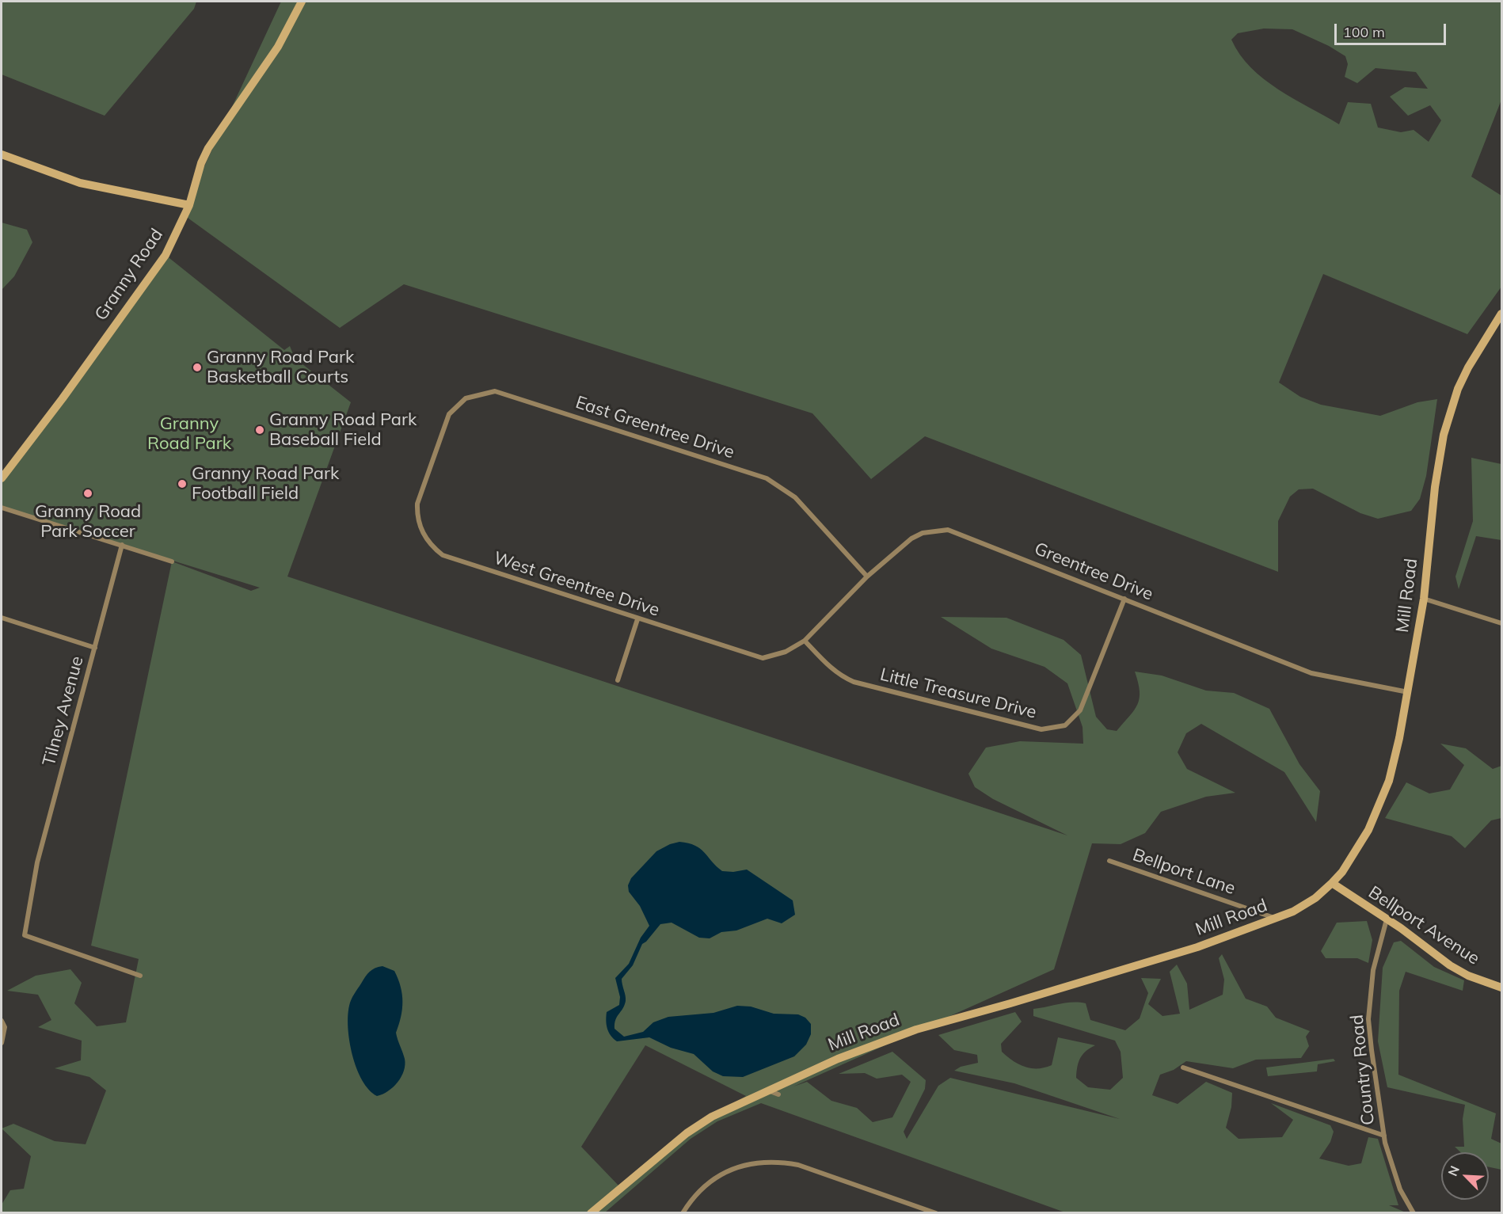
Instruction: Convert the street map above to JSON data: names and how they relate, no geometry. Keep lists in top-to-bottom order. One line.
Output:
{"streets":{"main road":["Granny Road","Mill Road","Bellport Avenue"],"street":["East Greentree Drive","Greentree Drive","West Greentree Drive","Little Treasure Drive","Tilney Avenue","Bellport Lane","Country Road"]},"crossings":[["East Greentree Drive","Greentree Drive"],["East Greentree Drive","West Greentree Drive"],["Greentree Drive","West Greentree Drive"],["Greentree Drive","Mill Road"],["Greentree Drive","Little Treasure Drive"],["West Greentree Drive","Little Treasure Drive"],["Mill Road","Bellport Lane"],["Mill Road","Bellport Avenue"],["Bellport Avenue","Country Road"]],"parks":["Granny Road Park"],"places":["Granny Road Park Basketball Courts","Granny Road Park Baseball Field","Granny Road Park Football Field","Granny Road Park Soccer"],"scale_bar":"100 m","north":"top left"}
